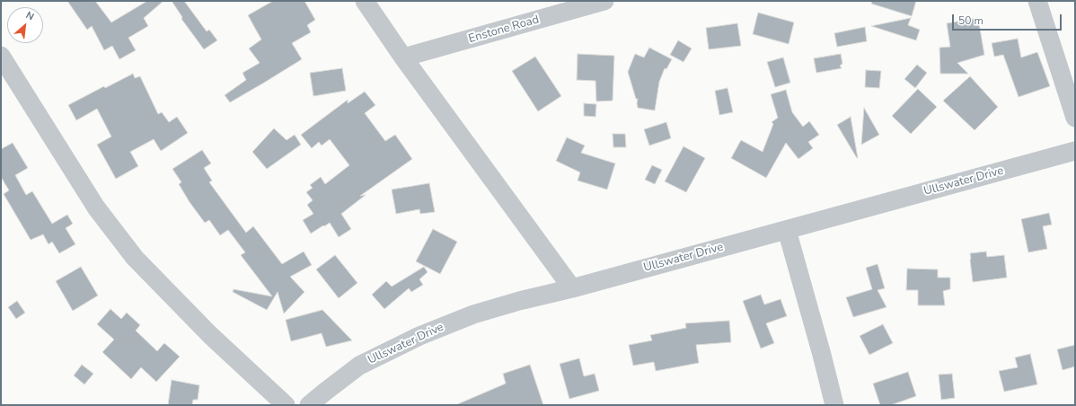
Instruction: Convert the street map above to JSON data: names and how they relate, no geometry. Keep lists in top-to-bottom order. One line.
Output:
{"streets":{"street":["Enstone Road","Ullswater Drive"]},"scale_bar":"50 m","north":"top right"}
